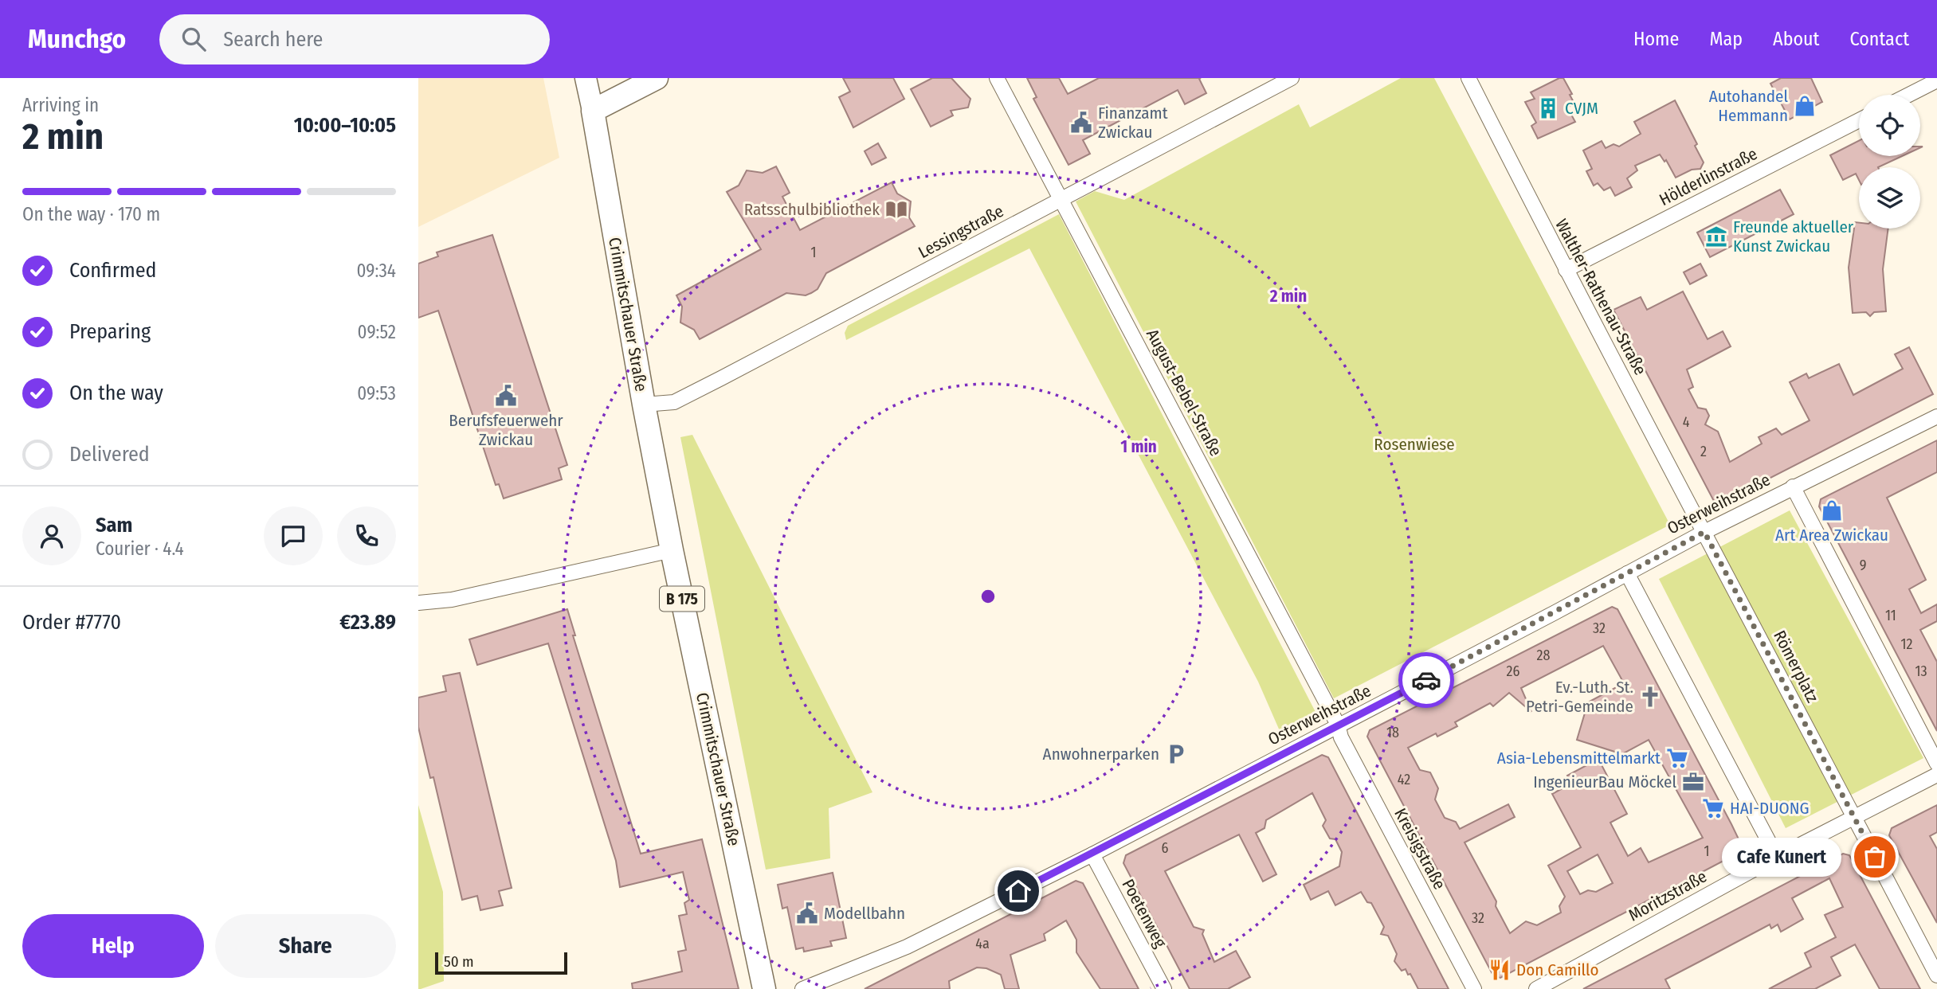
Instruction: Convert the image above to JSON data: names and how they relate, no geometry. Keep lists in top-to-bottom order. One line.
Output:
{"streets":{"main road":["Crimmitschauer Straße","B 175"],"street":["Hölderlinstraße","Lessingstraße","Walther-Rathenau-Straße","August-Bebel-Straße","Osterweihstraße","Römerplatz","Kreisigstraße","Moritzstraße","Poetenweg"]},"crossings":[["Hölderlinstraße","Walther-Rathenau-Straße"],["Lessingstraße","Crimmitschauer Straße"],["Lessingstraße","August-Bebel-Straße"],["Walther-Rathenau-Straße","Osterweihstraße"],["Walther-Rathenau-Straße","Römerplatz"],["August-Bebel-Straße","Osterweihstraße"],["August-Bebel-Straße","Kreisigstraße"],["Osterweihstraße","Römerplatz"],["Osterweihstraße","Kreisigstraße"],["Osterweihstraße","Poetenweg"],["Römerplatz","Moritzstraße"]],"parks":["Rosenwiese"],"places":{"shop":["Autohandel Hemmann","Art Area Zwickau"],"building":["CVJM"],"public building":["Finanzamt Zwickau","Berufsfeuerwehr Zwickau","Modellbahn"],"library":["Ratsschulbibliothek"],"museum":["Freunde aktueller Kunst Zwickau"],"church":["Ev.-Luth. St. Petri-Gemeinde"],"parking":["Anwohnerparken"],"supermarket":["Asia-Lebensmittelmarkt","HAI-DUONG"],"office":["IngenieurBau Möckel"],"other":["Cafe Kunert"],"restaurant":["Don Camillo"]},"house_numbers":["1","4","2","9","11","32","12","28","26","13","18","42","6","1","32","4a"],"scale_bar":"50 m","page":{"header":"Munchgo","search":"Search here","nav":["Home","Map","About","Contact"],"heading":["2 min","Arriving in","10:00–10:05"],"panel":["Sam","Courier · 4.4","Order #7770","€23.89"],"bar":"On the way · 170 m","list":[["Confirmed","09:34"],["Preparing","09:52"],["On the way","09:53"],"Delivered"],"bubble":"Cafe Kunert","buttons":["Help","Share"],"scale":"50 m"},"rings":["2 min","1 min"]}
